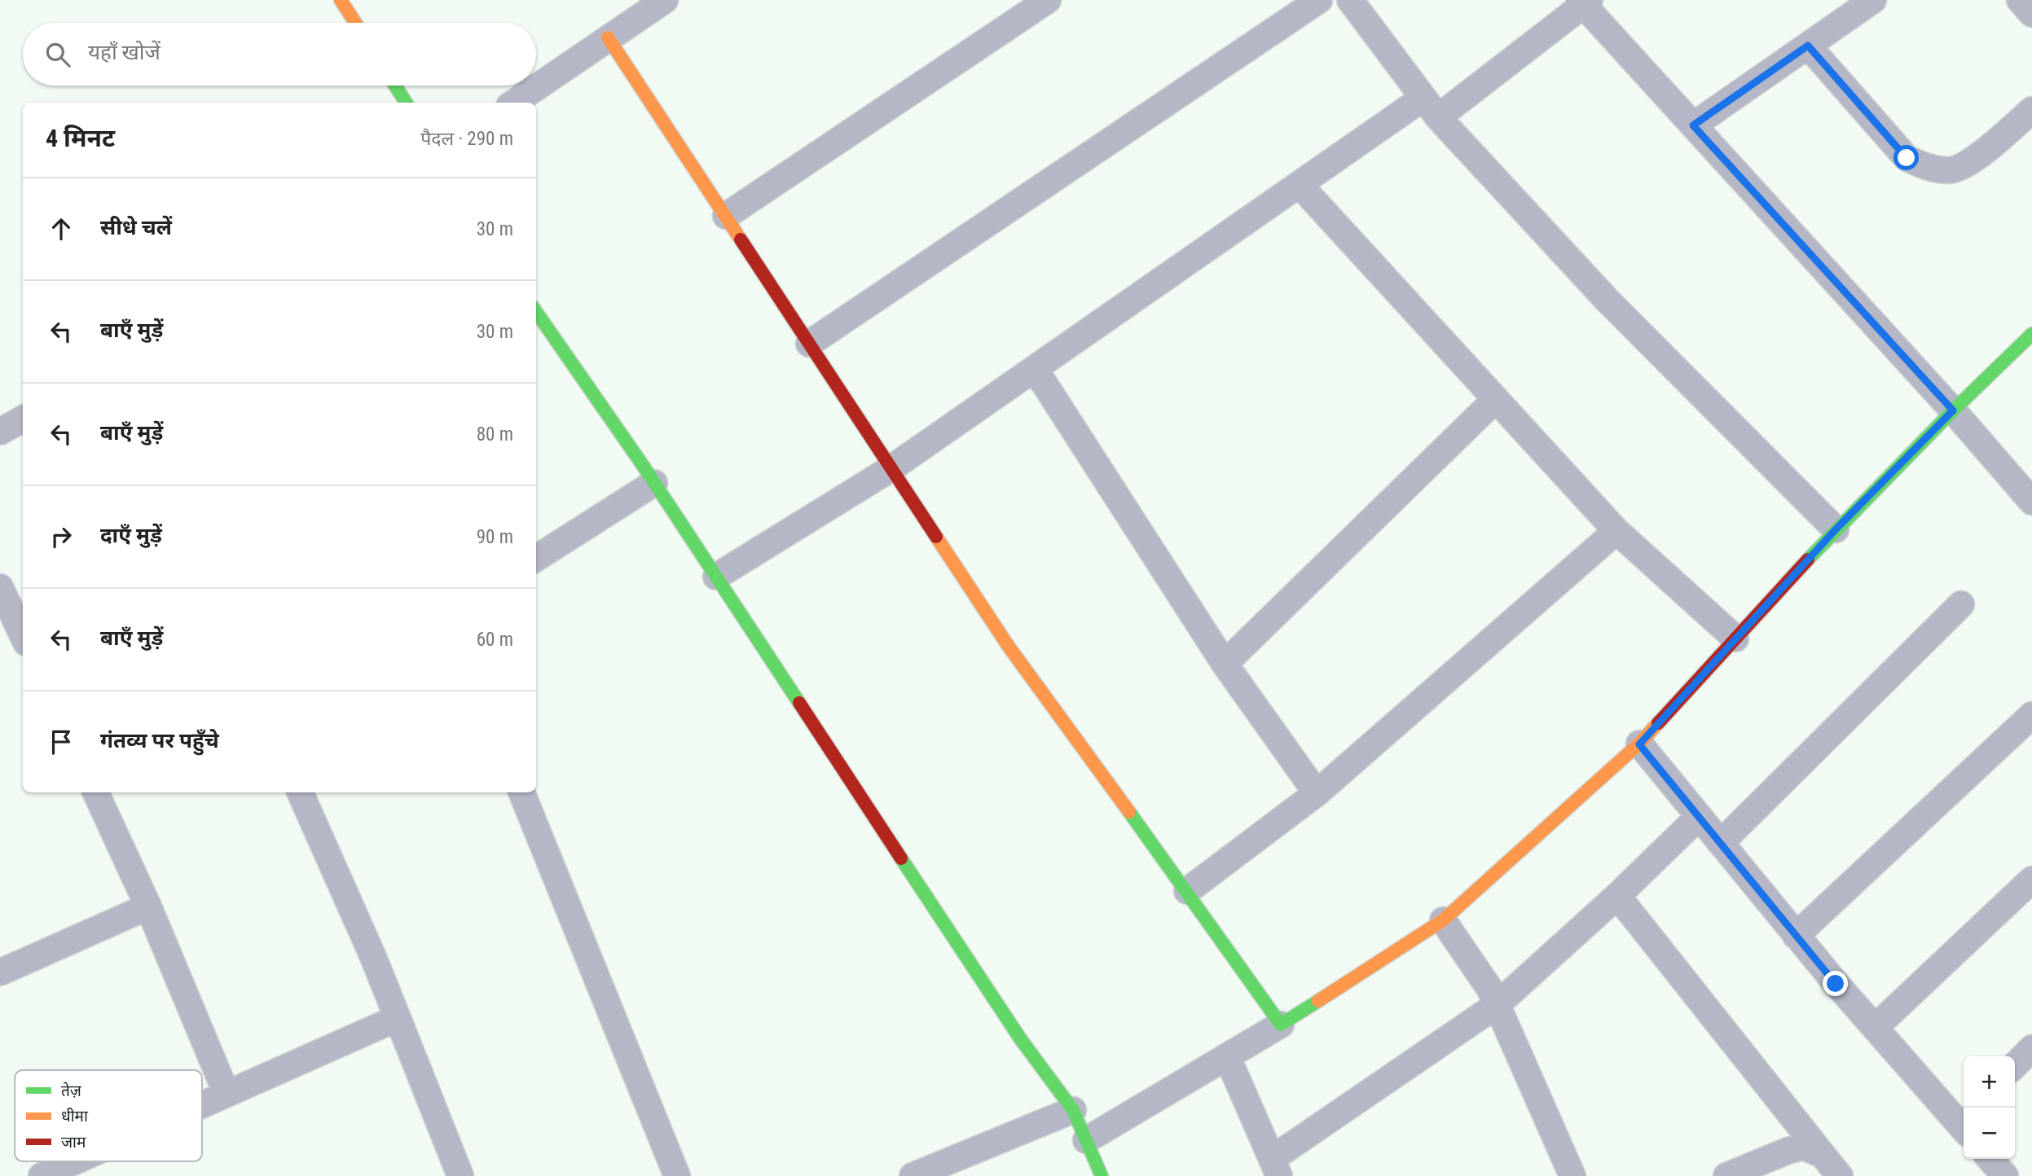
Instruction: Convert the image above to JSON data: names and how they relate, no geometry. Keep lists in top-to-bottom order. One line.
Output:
{"legend":["तेज़","धीमा","जाम"],"page":{"search":"यहाँ खोजें","heading":["4 मिनट","पैदल · 290 m"],"list":[["सीधे चलें","30 m"],["बाएँ मुड़ें","30 m"],["बाएँ मुड़ें","80 m"],["दाएँ मुड़ें","90 m"],["बाएँ मुड़ें","60 m"],"गंतव्य पर पहुँचे"],"map_buttons":["+","−"]}}
